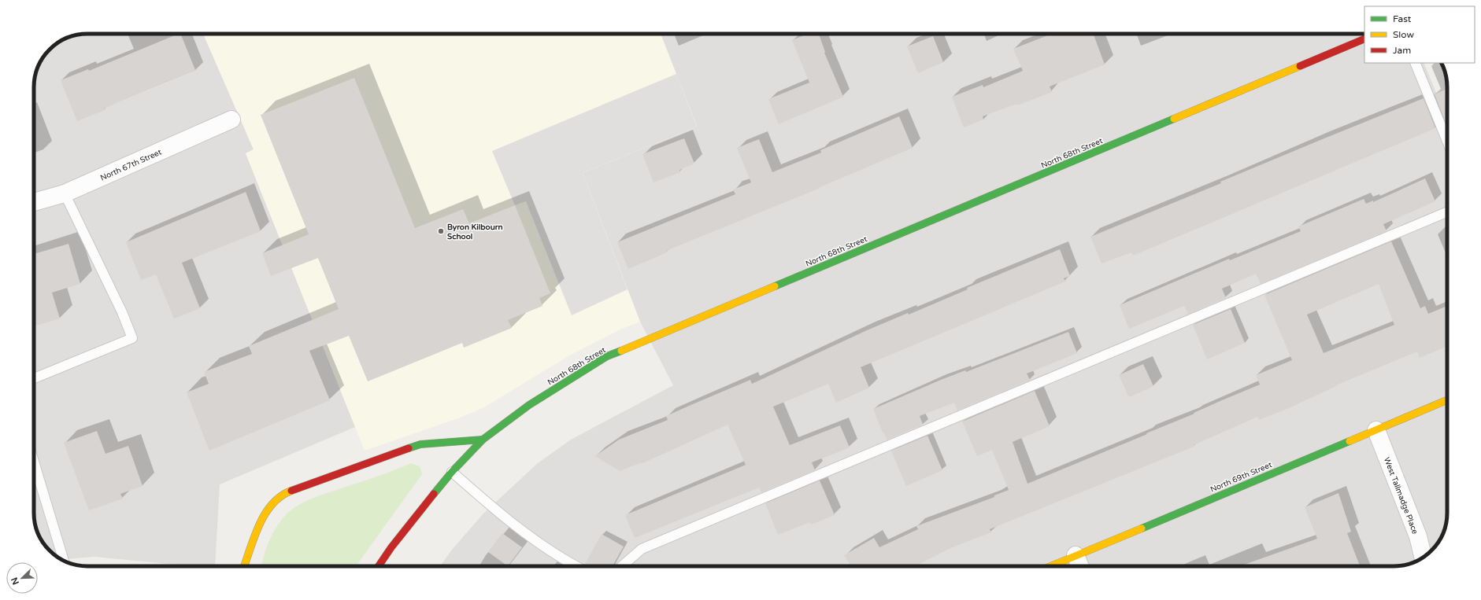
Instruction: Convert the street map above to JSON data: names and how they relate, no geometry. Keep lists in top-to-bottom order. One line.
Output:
{"streets":{"street":["North 68th Street","North 67th Street","North 69th Street","West Tallmadge Place"]},"crossings":[["North 69th Street","West Tallmadge Place"]],"places":["Byron Kilbourn School"],"legend":["Fast","Slow","Jam"],"north":"bottom left"}
